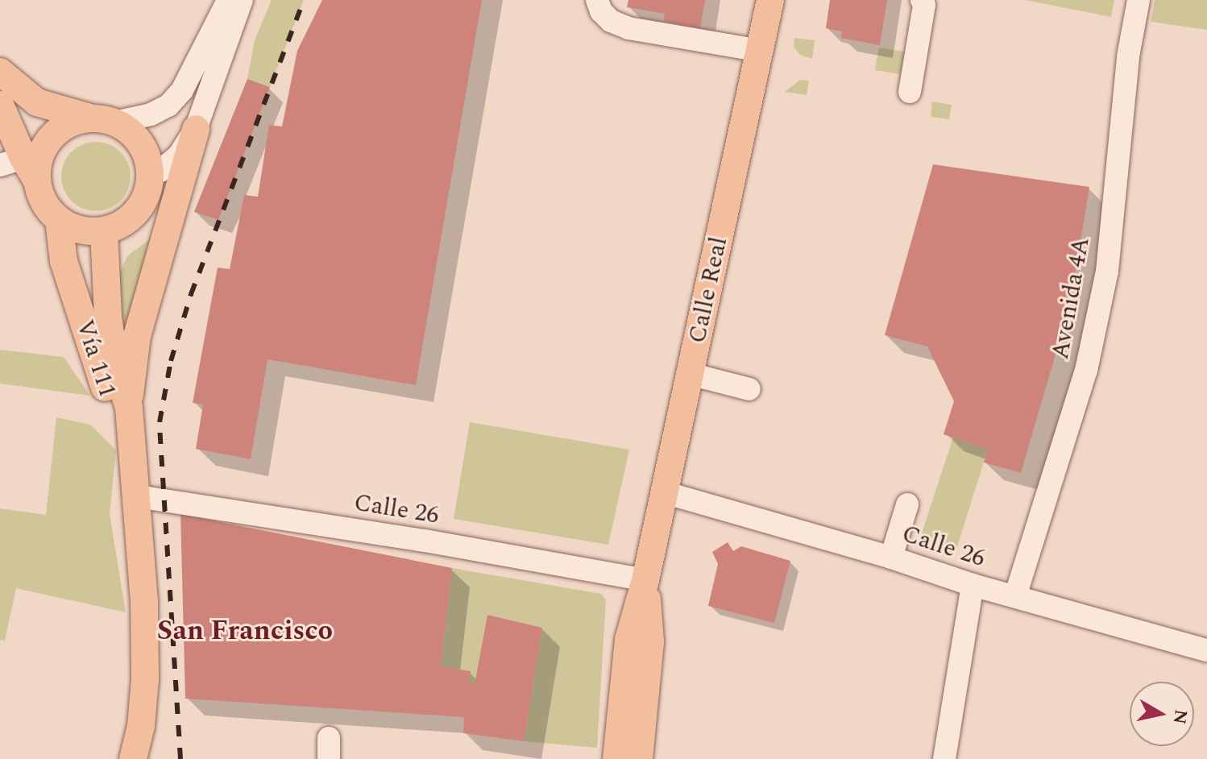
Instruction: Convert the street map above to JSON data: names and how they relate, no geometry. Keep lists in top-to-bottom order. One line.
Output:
{"streets":{"main road":["Calle Real","Vía 111"],"street":["Avenida 4A","Calle 26"]},"crossings":[["Calle Real","Calle 26"],["Avenida 4A","Calle 26"],["Vía 111","Calle 26"]],"districts":["San Francisco"],"north":"right"}
